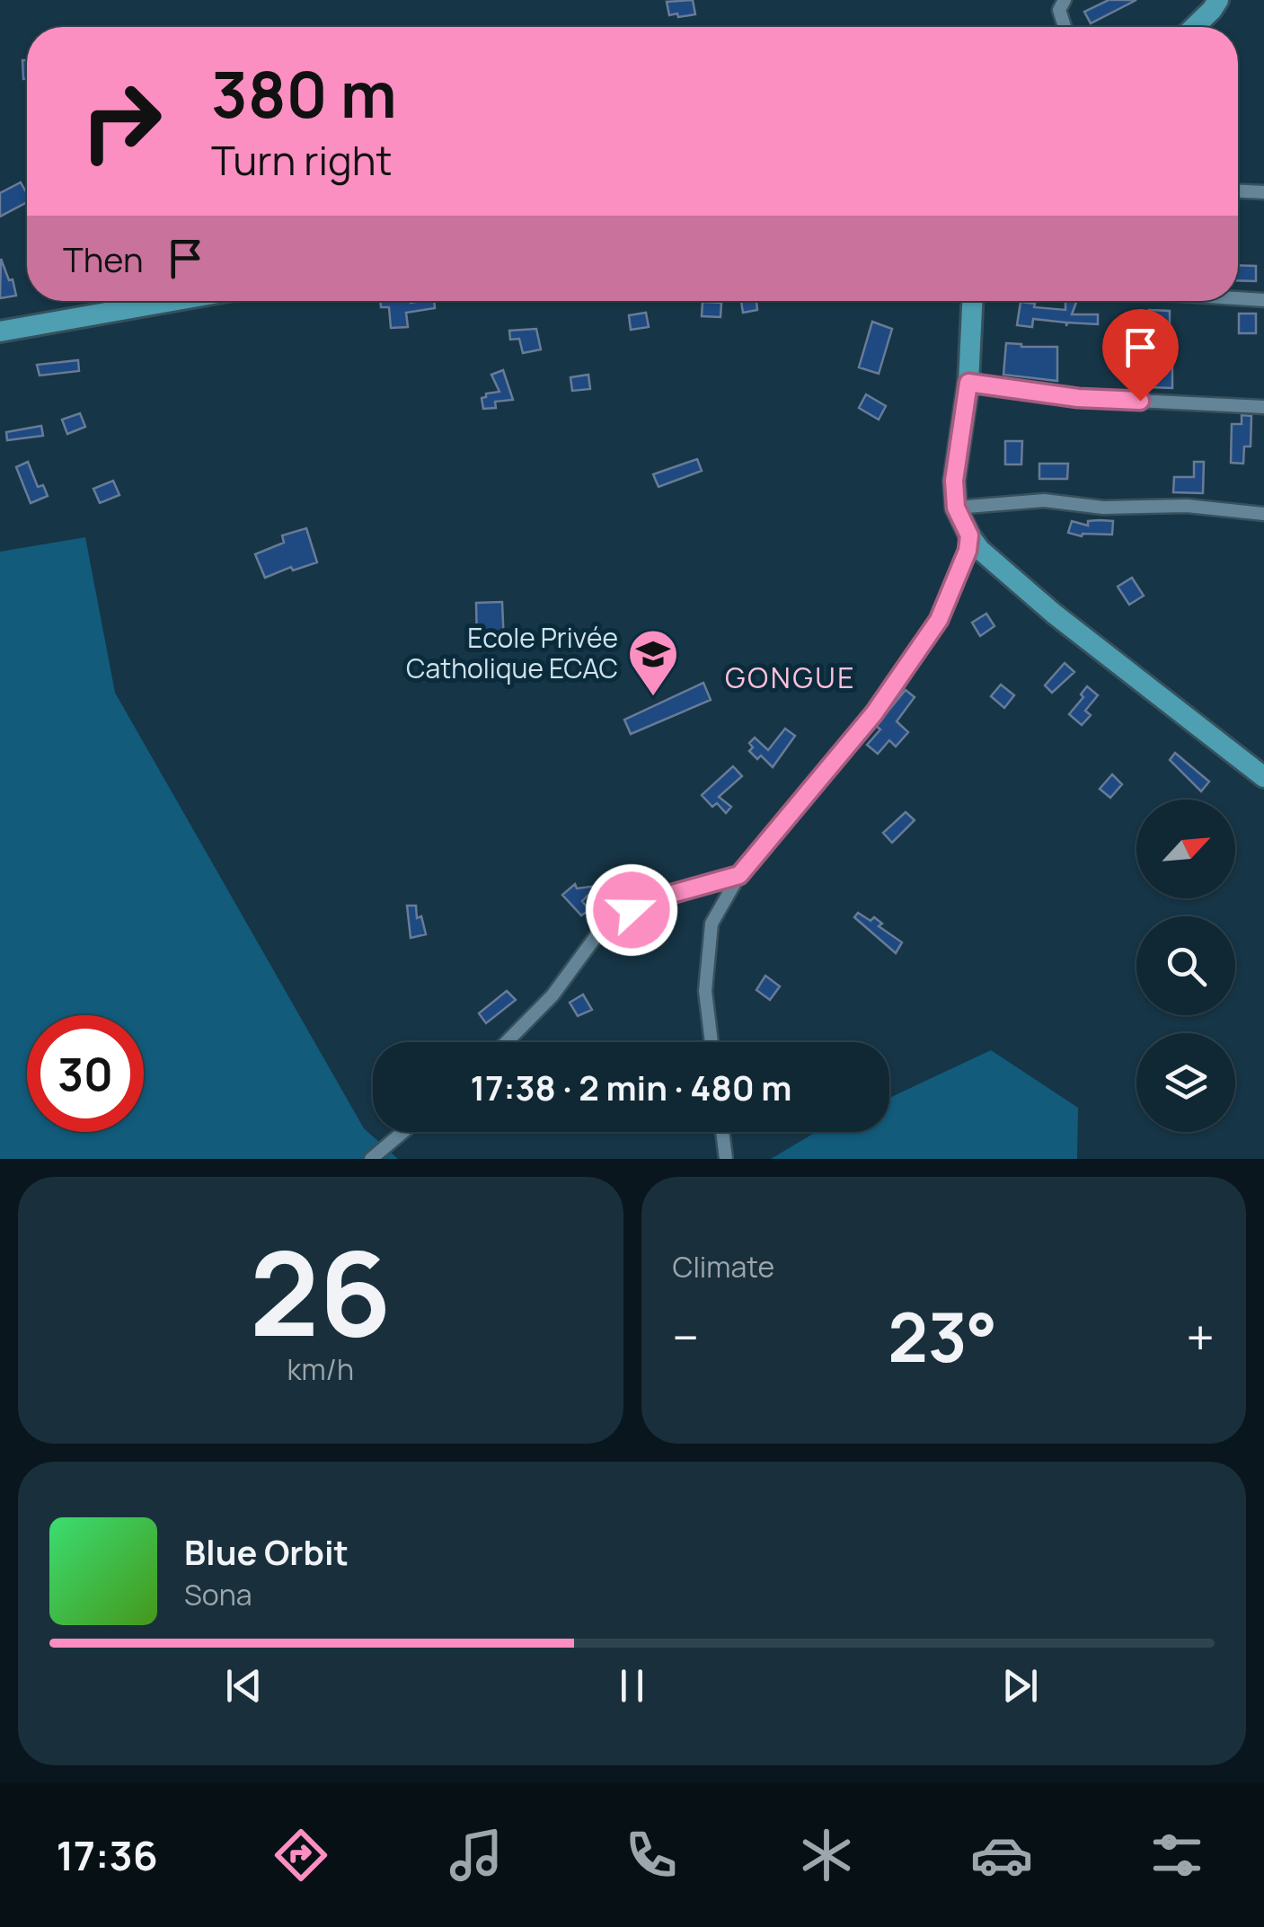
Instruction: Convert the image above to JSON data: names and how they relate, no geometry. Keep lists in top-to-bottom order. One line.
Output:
{"districts":["GONGUE"],"places":{"school or university":["Ecole Privée Catholique ECAC"]},"north":"top right","page":{"turn":["380 m","Turn right"],"then":"Then","limit":"30","trip":"17:38 · 2 min · 480 m","tile":[["26","km/h"],"Climate"],"heat":["−","23°","+"],"song":["Blue Orbit","Sona"],"tabs":"17:36"}}
